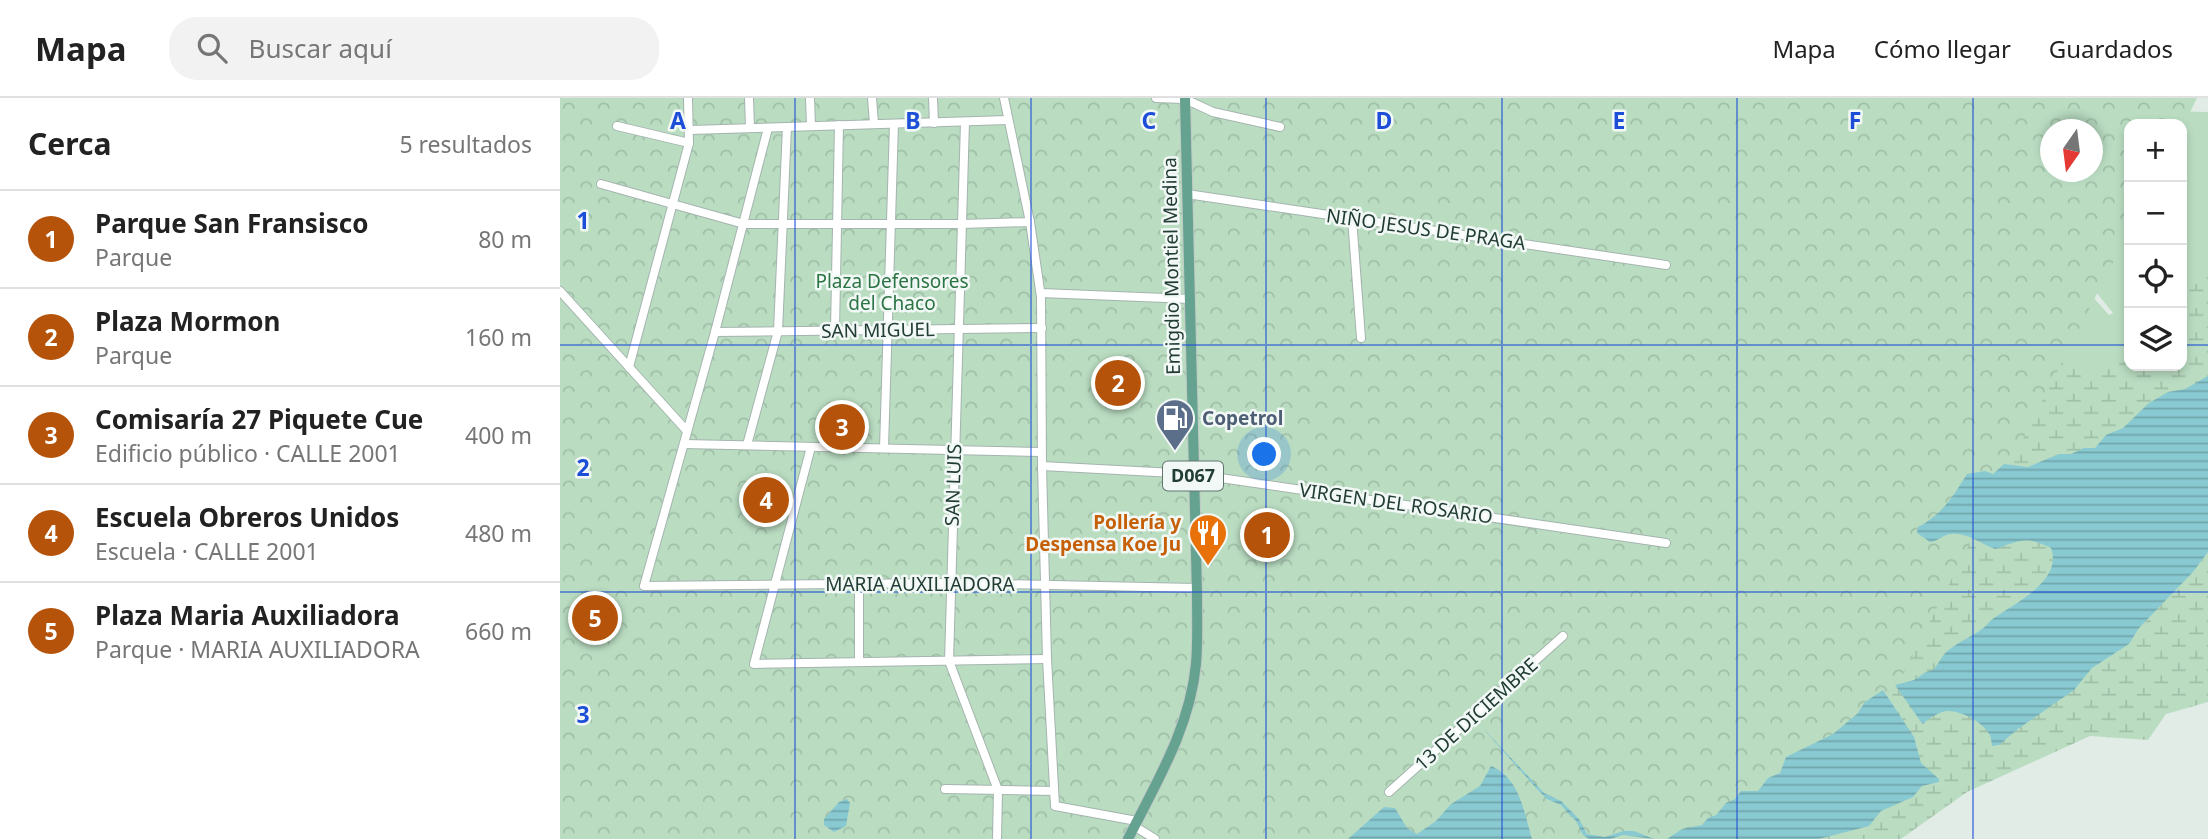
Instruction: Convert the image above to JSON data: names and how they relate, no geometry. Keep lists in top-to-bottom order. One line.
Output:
{"streets":{"main road":["Emigdio Montiel Medina","D067"],"street":["NIÑO JESUS DE PRAGA","SAN MIGUEL","SAN LUIS","VIRGEN DEL ROSARIO","MARIA AUXILIADORA","13 DE DICIEMBRE"]},"crossings":[["NIÑO JESUS DE PRAGA","Emigdio Montiel Medina"],["Emigdio Montiel Medina","VIRGEN DEL ROSARIO"],["Emigdio Montiel Medina","MARIA AUXILIADORA"],["SAN MIGUEL","SAN LUIS"],["SAN LUIS","MARIA AUXILIADORA"]],"parks":["Plaza Defensores del Chaco"],"places":{"fuel station":["Copetrol"],"restaurant":["Pollería y Despensa Koe Ju"]},"north":"bottom","page":{"header":"Mapa","search":"Buscar aquí","nav":["Mapa","Cómo llegar","Guardados"],"heading":["Cerca","5 resultados"],"map_buttons":["+","−"],"list":[{"mark":"1","name":"Parque San Fransisco","note":"Parque","value":"80 m"},{"mark":"2","name":"Plaza Mormon","note":"Parque","value":"160 m"},{"mark":"3","name":"Comisaría 27 Piquete Cue","note":"Edificio público · CALLE 2001","value":"400 m"},{"mark":"4","name":"Escuela Obreros Unidos","note":"Escuela · CALLE 2001","value":"480 m"},{"mark":"5","name":"Plaza Maria Auxiliadora","note":"Parque · MARIA AUXILIADORA","value":"660 m"}],"pins":["2","3","4","1","5"]},"grid":{"columns":["A","B","C","D","E","F"],"rows":["1","2","3"]}}
